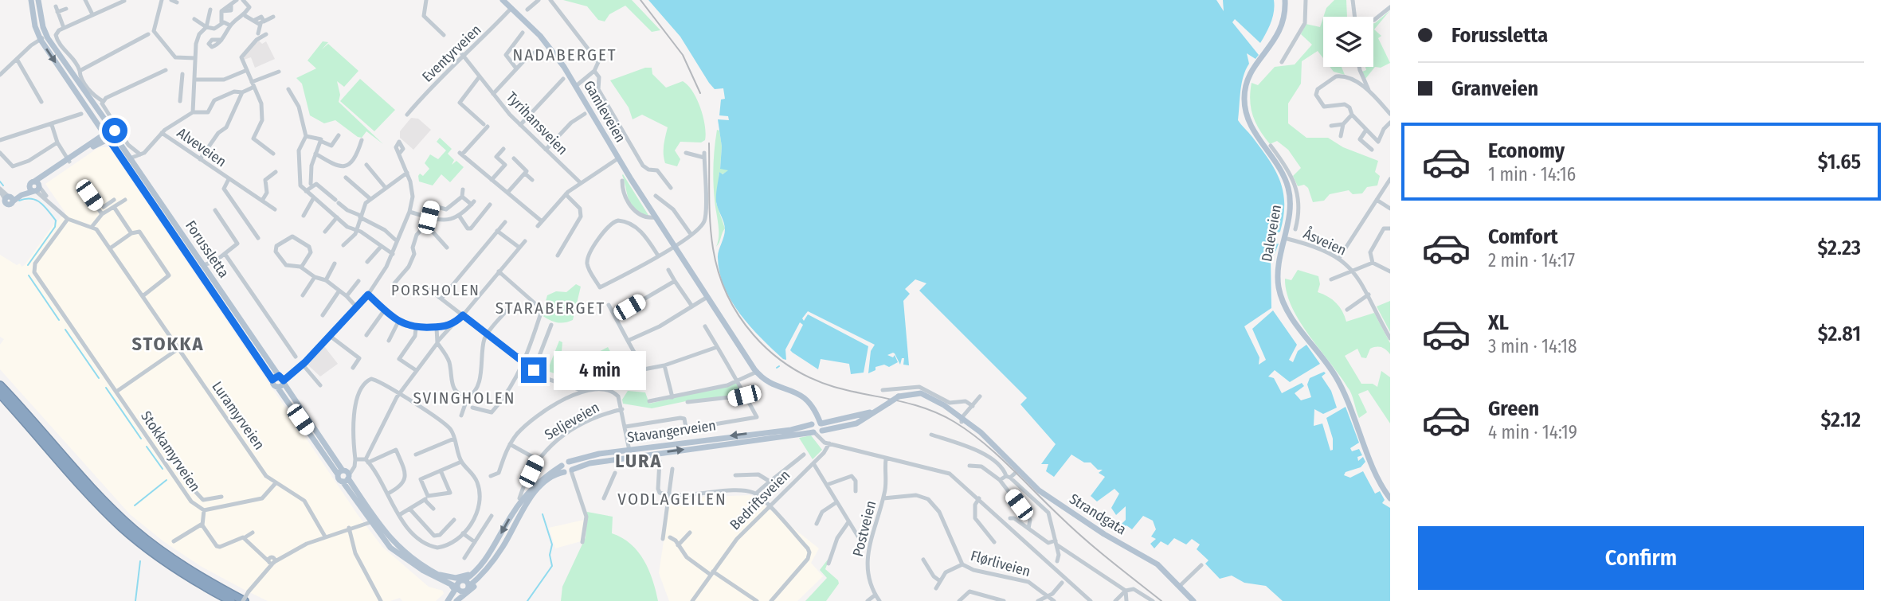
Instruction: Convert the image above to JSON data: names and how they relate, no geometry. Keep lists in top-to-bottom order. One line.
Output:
{"streets":{"main road":["Gamleveien","Daleveien","Forussletta","Stavangerveien","Strandgata"],"street":["Eventyrveien","Tyrihansveien","Alveveien","Åsveien","Luramyrveien","Seljeveien","Stokkamyrveien","Bedriftsveien","Postveien","Flørliveien"]},"crossings":[["Eventyrveien","Gamleveien"],["Eventyrveien","Tyrihansveien"],["Gamleveien","Stavangerveien"],["Daleveien","Åsveien"],["Forussletta","Stavangerveien"],["Luramyrveien","Stokkamyrveien"],["Stavangerveien","Strandgata"],["Postveien","Flørliveien"]],"districts":["NADABERGET","PORSHOLEN","STARABERGET","STOKKA","SVINGHOLEN","LURA","VODLAGEILEN"],"page":{"banner":["Forussletta","Granveien"],"list":[{"name":"Economy","note":"1 min · 14:16","value":"$1.65"},{"name":"Comfort","note":"2 min · 14:17","value":"$2.23"},{"name":"XL","note":"3 min · 14:18","value":"$2.81"},{"name":"Green","note":"4 min · 14:19","value":"$2.12"}],"bubble":"4 min","buttons":"Confirm"}}
